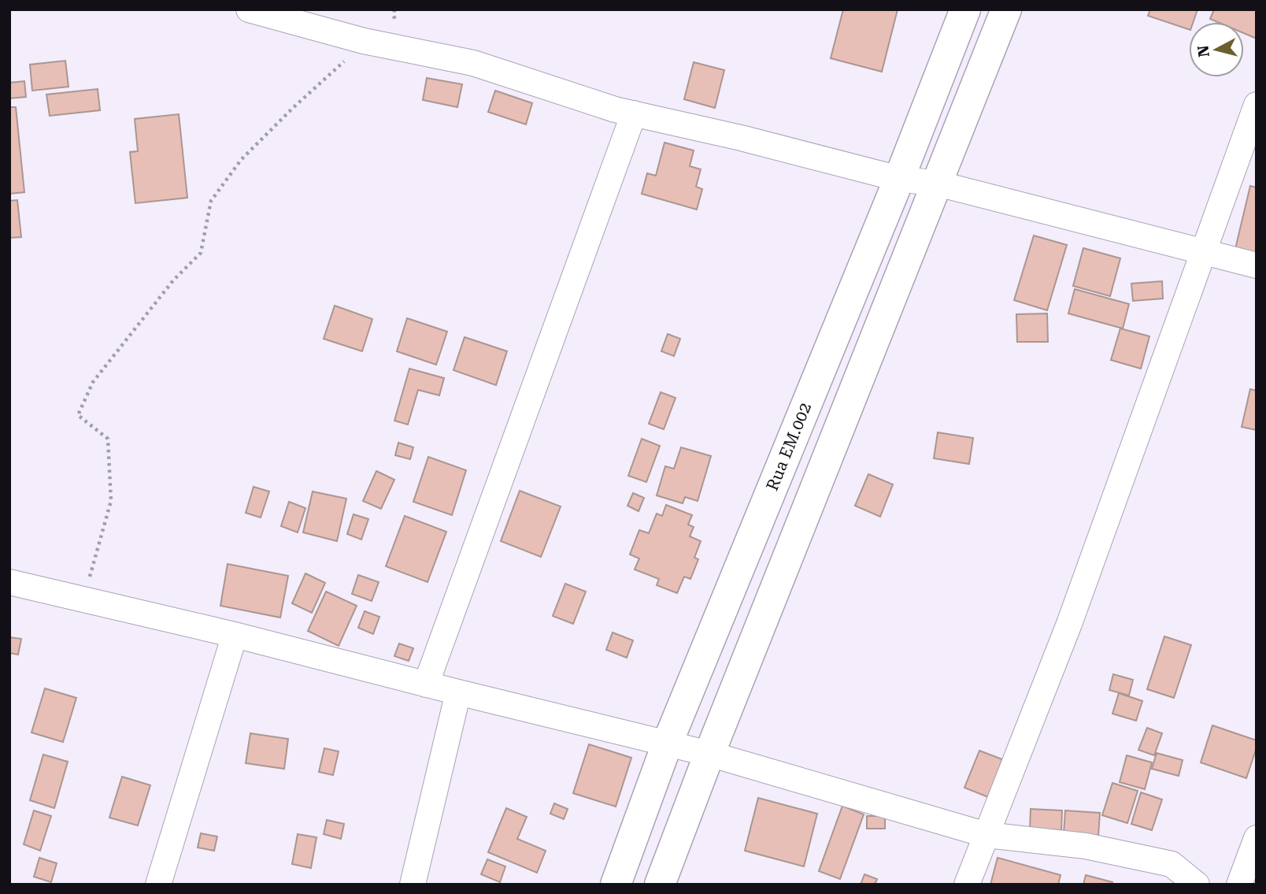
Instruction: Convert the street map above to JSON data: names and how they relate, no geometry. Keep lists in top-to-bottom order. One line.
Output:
{"streets":{"street":["Rua EM.002"]},"north":"left"}
